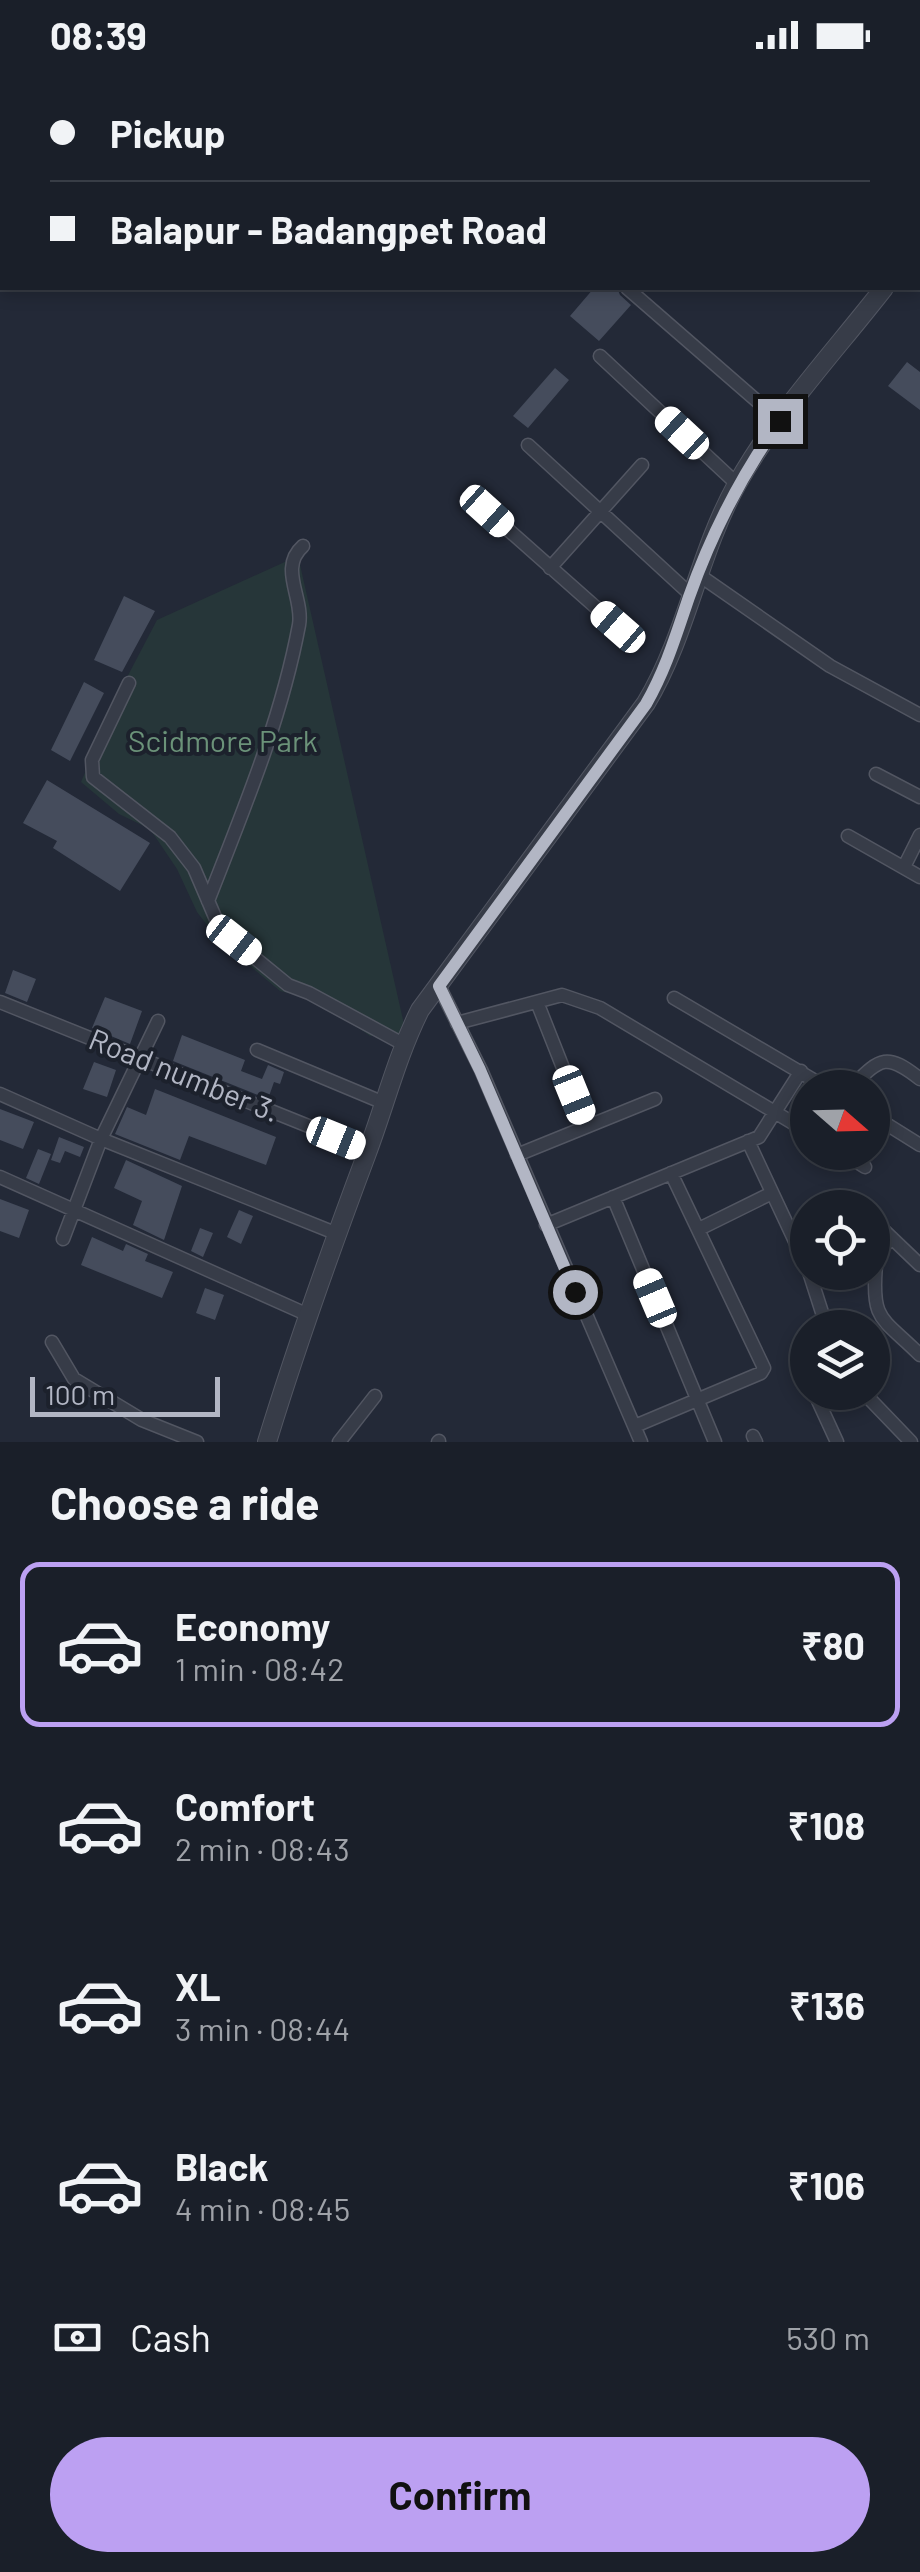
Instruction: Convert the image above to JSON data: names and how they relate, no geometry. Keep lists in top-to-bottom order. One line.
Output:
{"streets":{"street":["Road number 3."]},"parks":["Scidmore Park"],"scale_bar":"100 m","north":"right","page":{"status":"08:39","banner":["Pickup","Balapur - Badangpet Road"],"scale":"100 m","heading":"Choose a ride","list":[{"name":"Economy","note":"1 min · 08:42","value":"₹80"},{"name":"Comfort","note":"2 min · 08:43","value":"₹108"},{"name":"XL","note":"3 min · 08:44","value":"₹136"},{"name":"Black","note":"4 min · 08:45","value":"₹106"}],"pay":["Cash","530 m"],"buttons":"Confirm"}}
